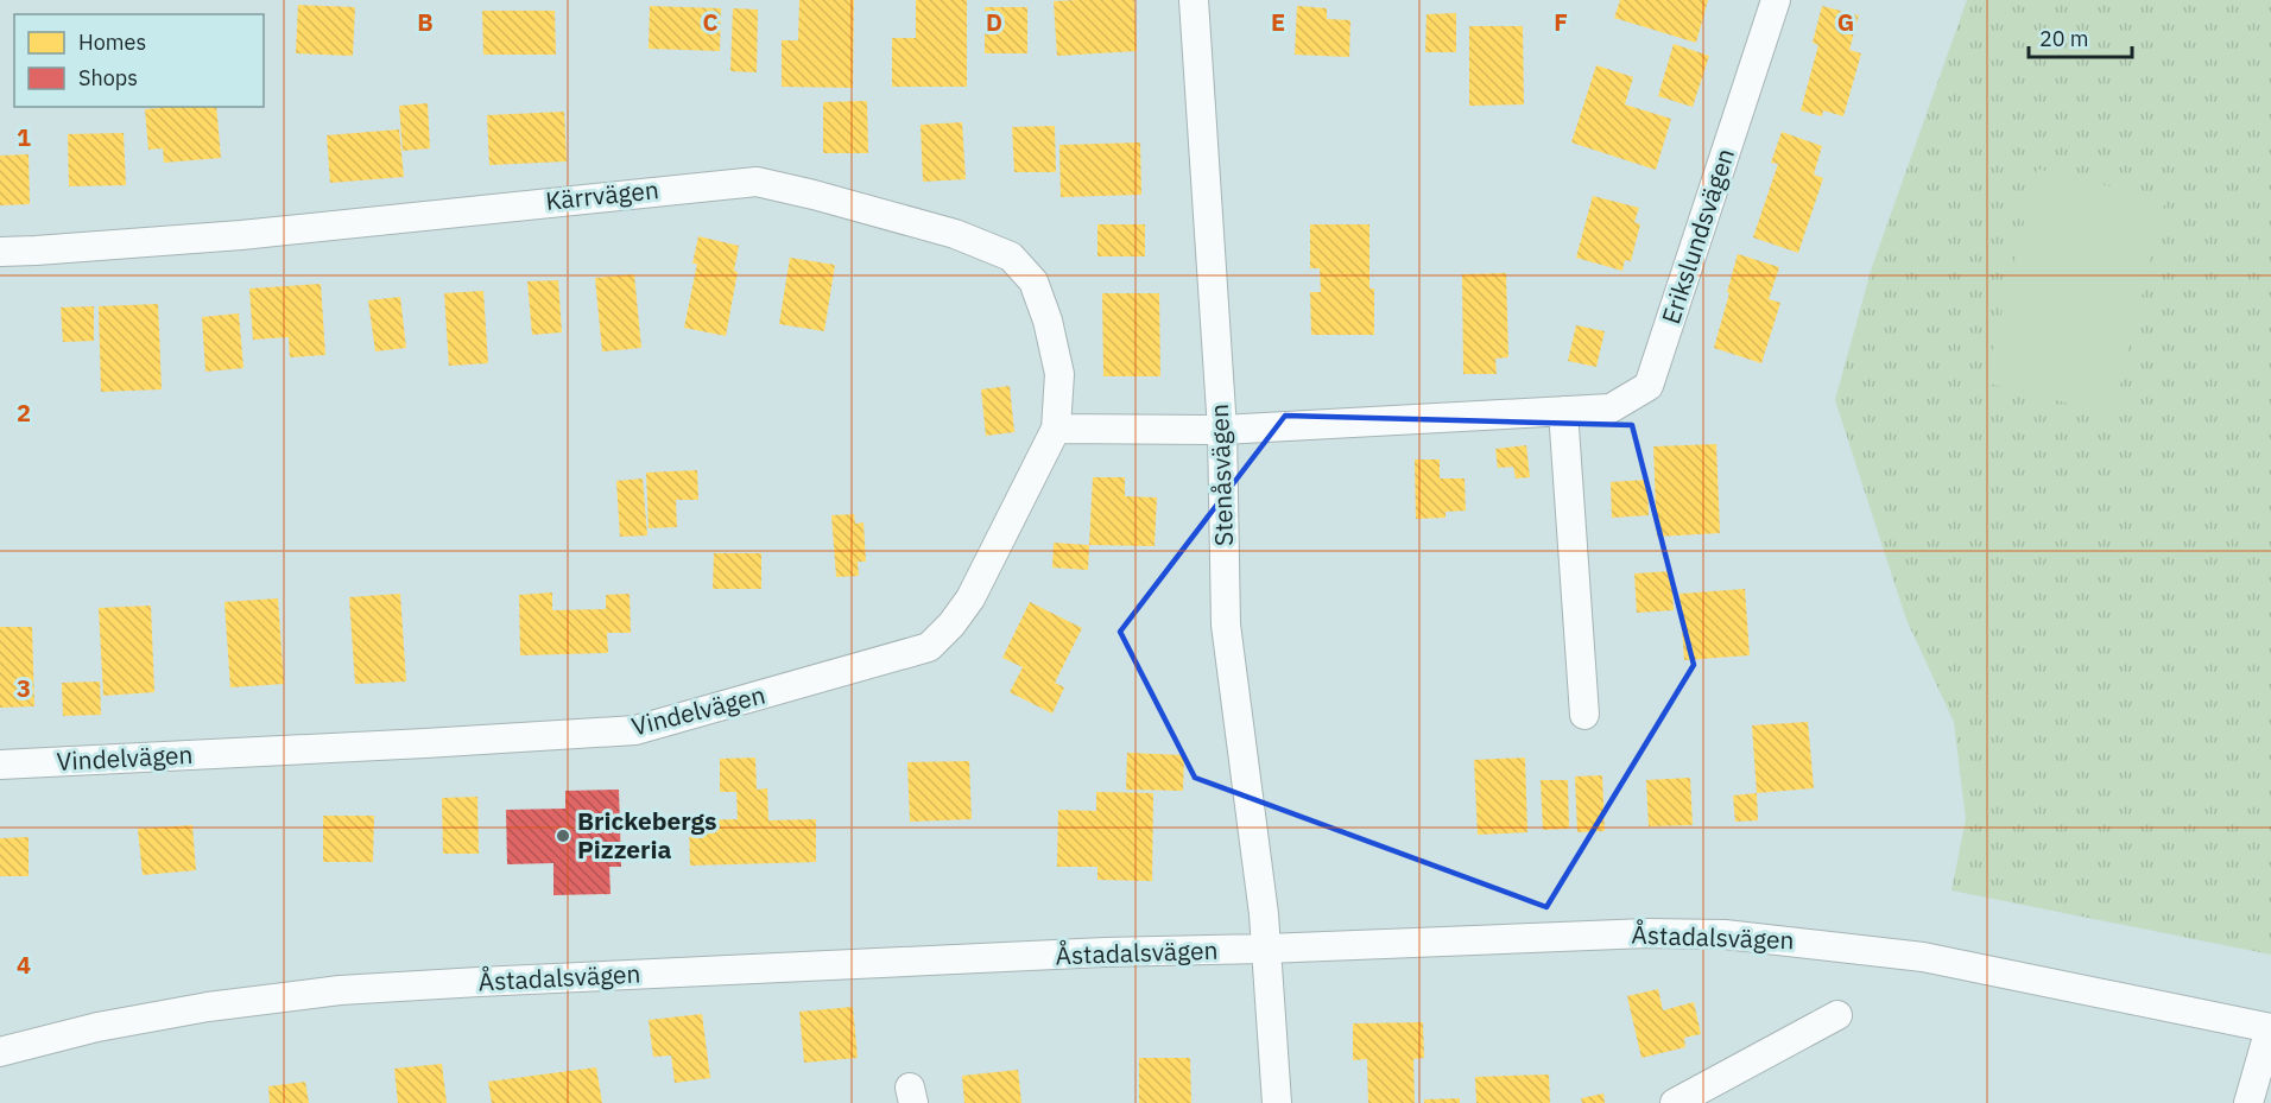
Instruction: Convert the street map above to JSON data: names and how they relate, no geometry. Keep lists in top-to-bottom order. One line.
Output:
{"streets":{"street":["Kärrvägen","Erikslundsvägen","Stenåsvägen","Vindelvägen","Åstadalsvägen"]},"crossings":[["Kärrvägen","Vindelvägen"],["Erikslundsvägen","Stenåsvägen"],["Stenåsvägen","Åstadalsvägen"]],"places":["Brickebergs Pizzeria"],"legend":["Homes","Shops"],"scale_bar":"20 m","grid":{"columns":["B","C","D","E","F","G"],"rows":["1","2","3","4"]}}
